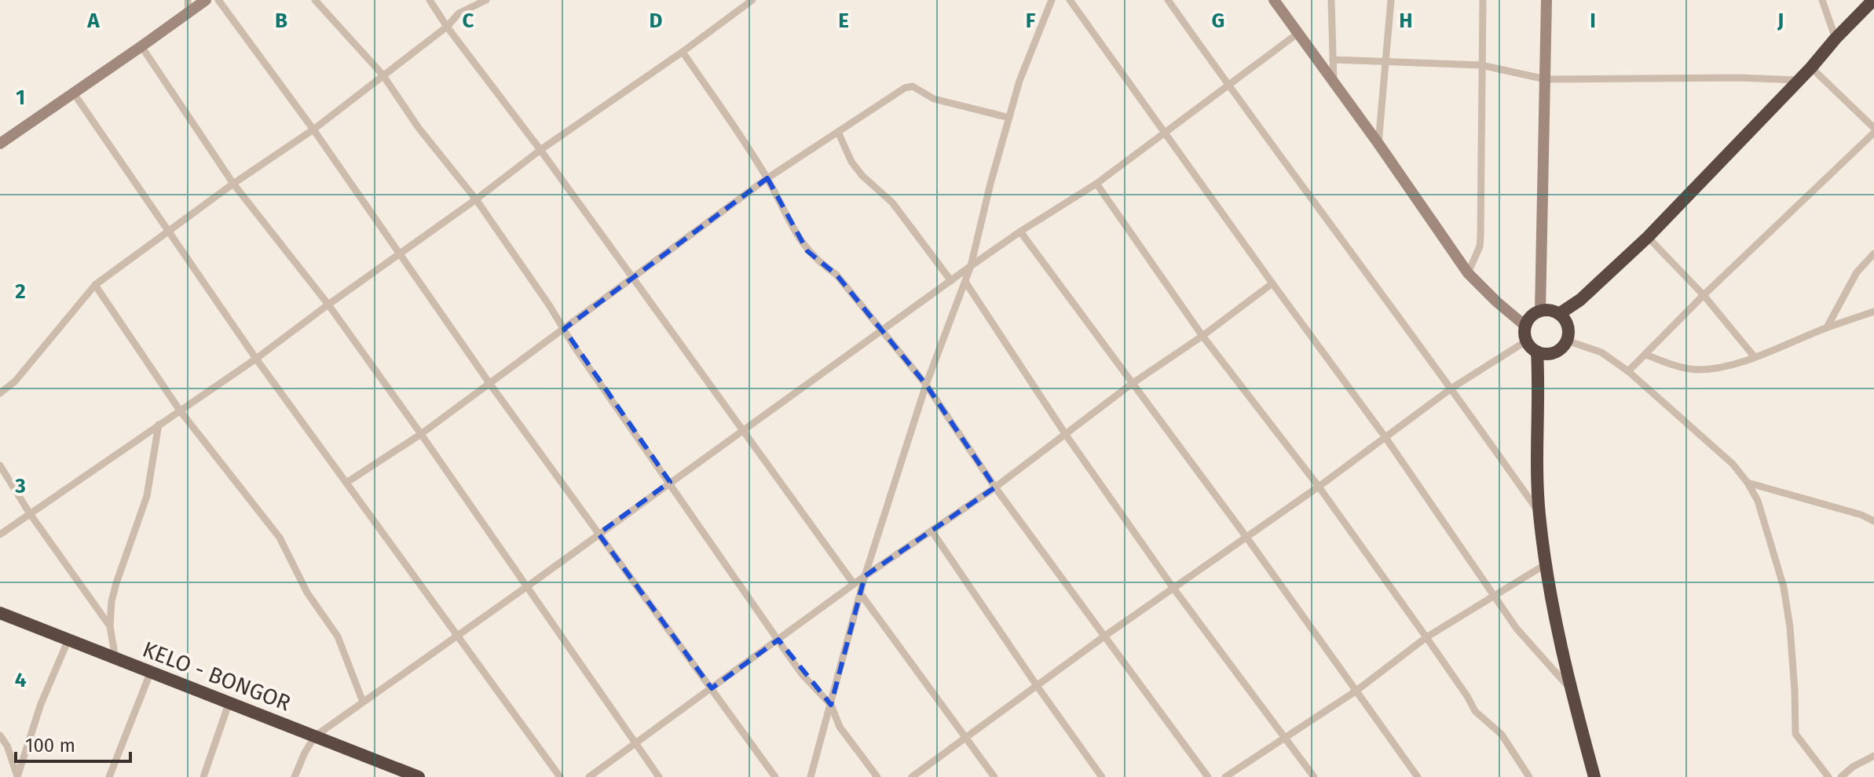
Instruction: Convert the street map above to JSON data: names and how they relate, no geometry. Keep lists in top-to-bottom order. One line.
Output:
{"streets":{"highway":["KELO - BONGOR"]},"scale_bar":"100 m","grid":{"columns":["A","B","C","D","E","F","G","H","I","J"],"rows":["1","2","3","4"]}}
